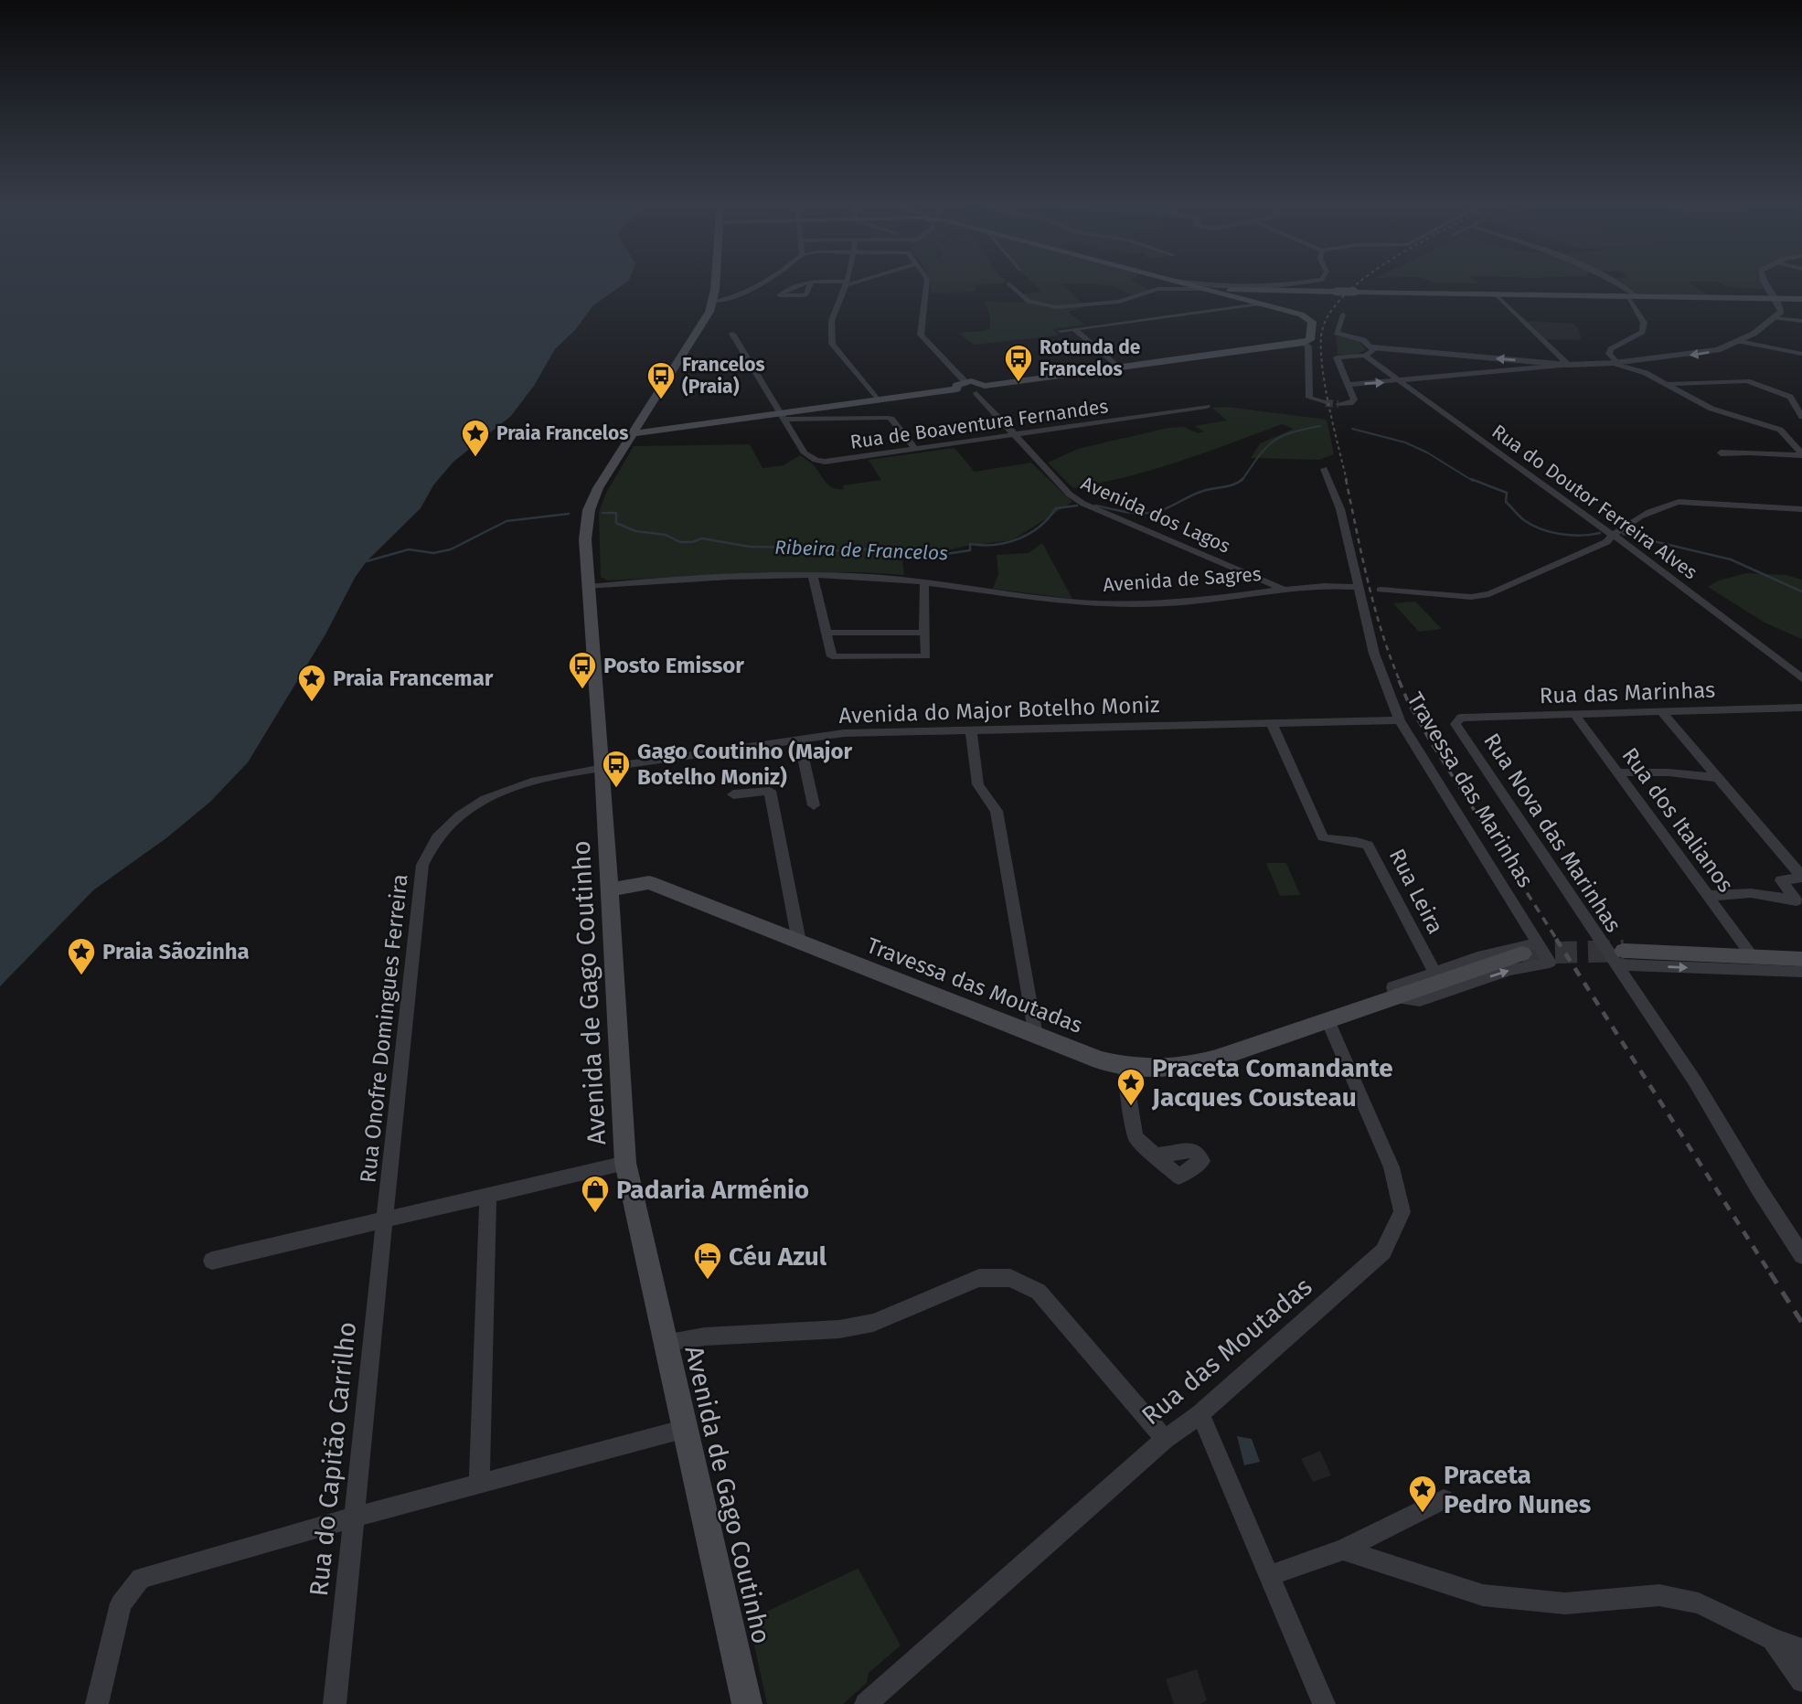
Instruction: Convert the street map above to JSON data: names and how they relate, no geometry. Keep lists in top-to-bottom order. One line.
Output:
{"streets":{"main road":["Travessa das Moutadas","Avenida de Gago Coutinho"],"street":["Rua de Boaventura Fernandes","Rua do Doutor Ferreira Alves","Avenida dos Lagos","Avenida de Sagres","Rua das Marinhas","Avenida do Major Botelho Moniz","Travessa das Marinhas","Rua dos Italianos","Rua Nova das Marinhas","Rua Leira","Rua Onofre Domingues Ferreira","Rua das Moutadas","Rua do Capitão Carrilho"]},"crossings":[["Rua de Boaventura Fernandes","Avenida dos Lagos"],["Avenida dos Lagos","Avenida de Sagres"],["Avenida de Sagres","Travessa das Marinhas"],["Avenida de Sagres","Avenida de Gago Coutinho"],["Rua das Marinhas","Rua dos Italianos"],["Rua das Marinhas","Rua Nova das Marinhas"],["Avenida do Major Botelho Moniz","Travessa das Marinhas"],["Avenida do Major Botelho Moniz","Rua Leira"],["Avenida do Major Botelho Moniz","Avenida de Gago Coutinho"],["Avenida do Major Botelho Moniz","Rua Onofre Domingues Ferreira"],["Travessa das Moutadas","Avenida de Gago Coutinho"],["Travessa das Moutadas","Rua das Moutadas"],["Avenida de Gago Coutinho","Rua Onofre Domingues Ferreira"],["Rua Onofre Domingues Ferreira","Rua do Capitão Carrilho"]],"water":["Ribeira de Francelos"],"places":{"bus stop":["Rotunda de Francelos","Francelos (Praia)","Posto Emissor","Gago Coutinho (Major Botelho Moniz)"],"place":["Praia Francelos","Praia Francemar","Praia Sãozinha","Praceta Comandante Jacques Cousteau","Praceta Pedro Nunes"],"shop":["Padaria Arménio"],"hotel":["Céu Azul"]}}
